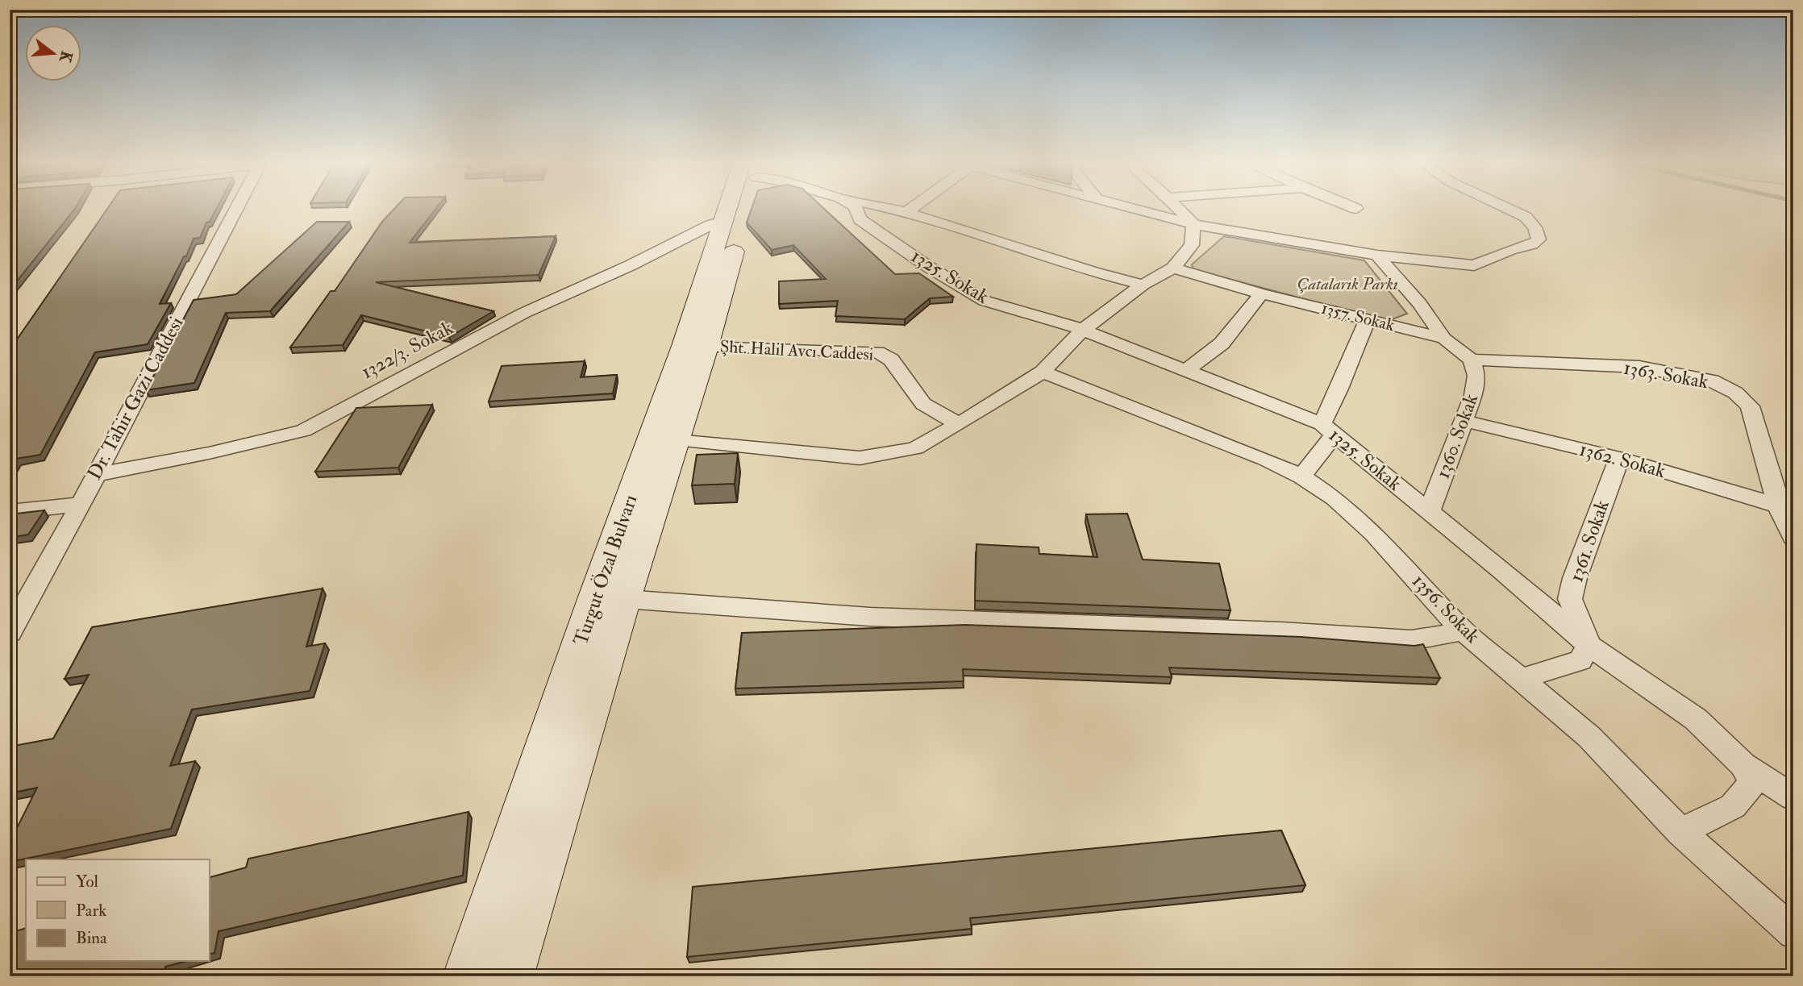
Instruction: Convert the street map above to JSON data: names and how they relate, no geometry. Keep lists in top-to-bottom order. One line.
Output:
{"streets":{"main road":["Turgut Özal Bulvarı"],"street":["1325. Sokak","1357. Sokak","1322/3. Sokak","Şht. Halil Avcı Caddesi","1363. Sokak","Dr. Tahir Gazi Caddesi","1360. Sokak","1362. Sokak","1361. Sokak","1356. Sokak"]},"crossings":[["1325. Sokak","1360. Sokak"],["1325. Sokak","1361. Sokak"],["1357. Sokak","1363. Sokak"],["1357. Sokak","1360. Sokak"],["1322/3. Sokak","Dr. Tahir Gazi Caddesi"],["1322/3. Sokak","Turgut Özal Bulvarı"],["1363. Sokak","1360. Sokak"],["1363. Sokak","1362. Sokak"],["1360. Sokak","1362. Sokak"],["1362. Sokak","1361. Sokak"]],"parks":["Çatalarık Parkı"],"legend":["Yol","Park","Bina"],"north":"right"}
